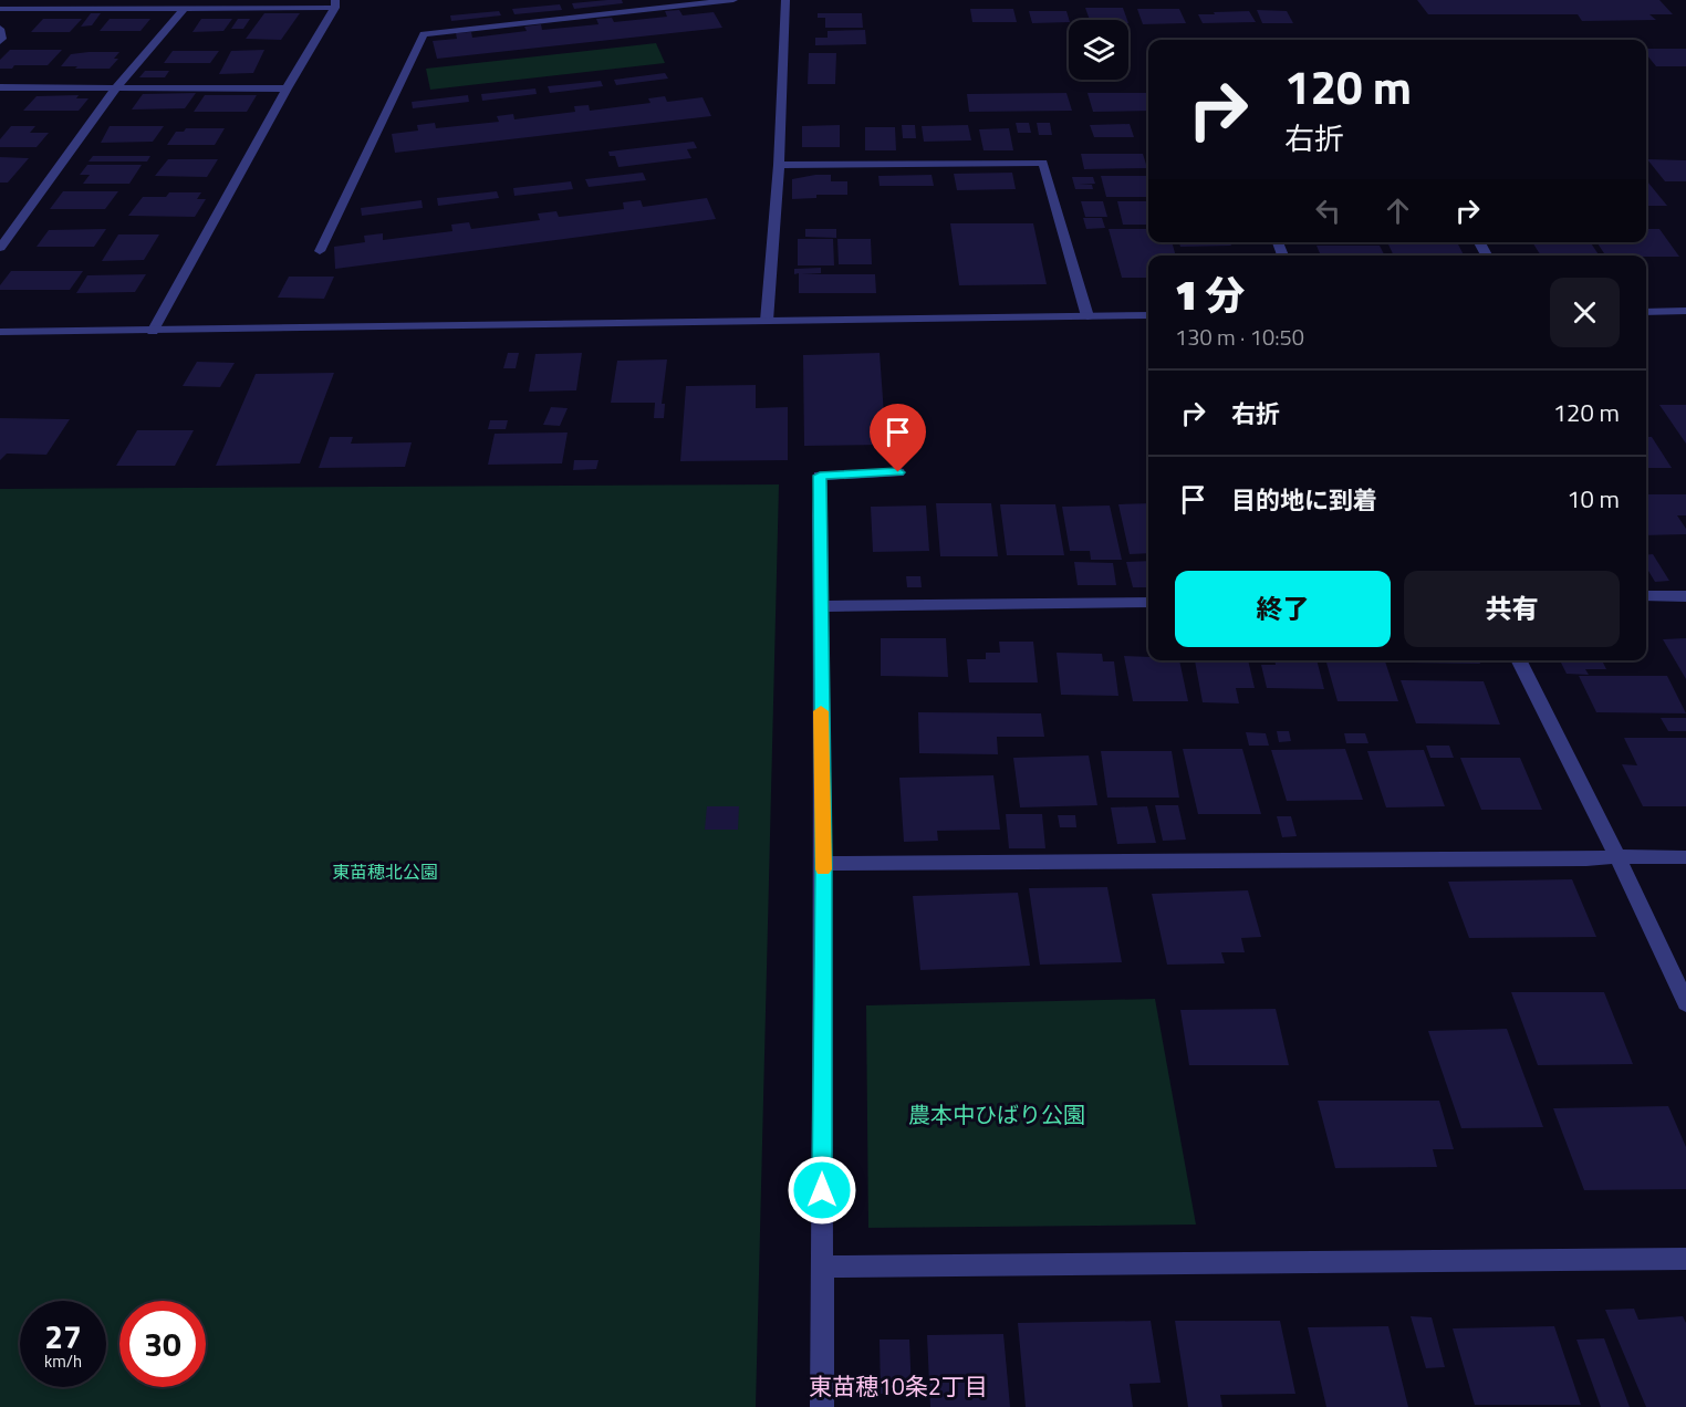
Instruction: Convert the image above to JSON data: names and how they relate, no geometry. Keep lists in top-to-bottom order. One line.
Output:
{"districts":["東苗穂10条2丁目"],"parks":["東苗穂北公園","農本中ひばり公園"],"page":{"turn":["120 m","右折"],"heading":["1 分","130 m · 10:50"],"list":[{"name":"右折","value":"120 m"},{"name":"目的地に到着","value":"10 m"}],"buttons":["終了","共有"],"speed":"27 km/h","limit":"30"}}
